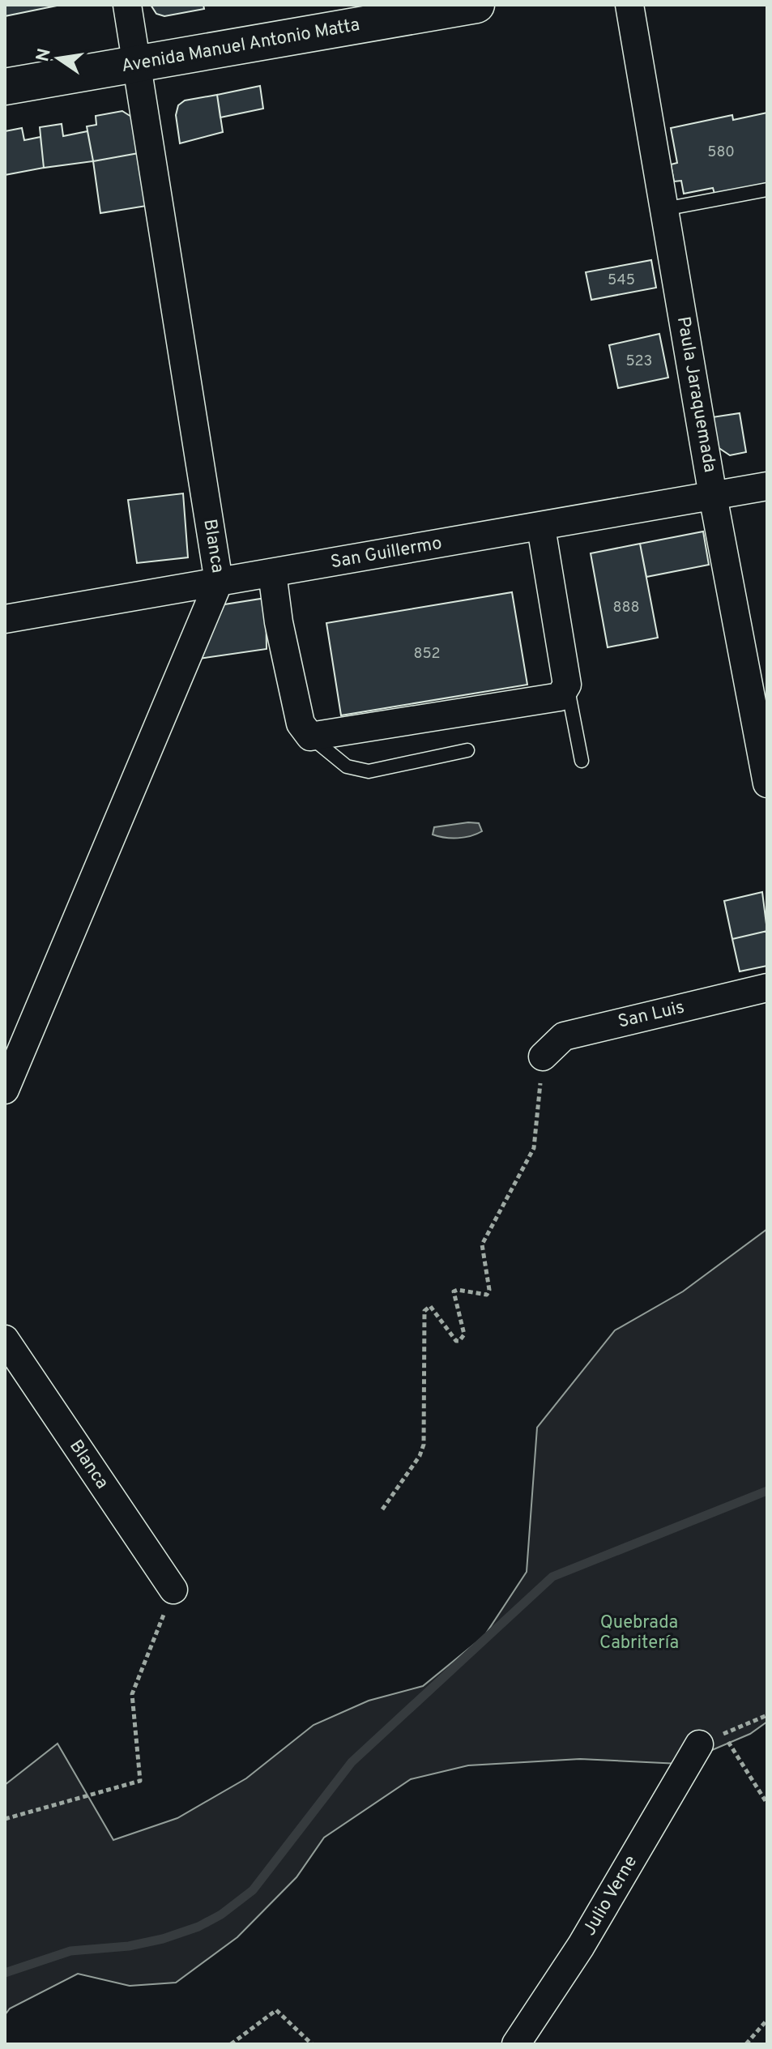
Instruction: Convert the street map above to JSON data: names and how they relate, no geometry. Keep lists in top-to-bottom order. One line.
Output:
{"streets":{"main road":["Avenida Manuel Antonio Matta"],"street":["Paula Jaraquemada","Blanca","San Guillermo","San Luis","Julio Verne"]},"crossings":[["Avenida Manuel Antonio Matta","Blanca"],["Paula Jaraquemada","San Guillermo"],["Blanca","San Guillermo"]],"parks":["Quebrada Cabritería"],"house_numbers":["580","545","523","888","852"],"north":"left"}
